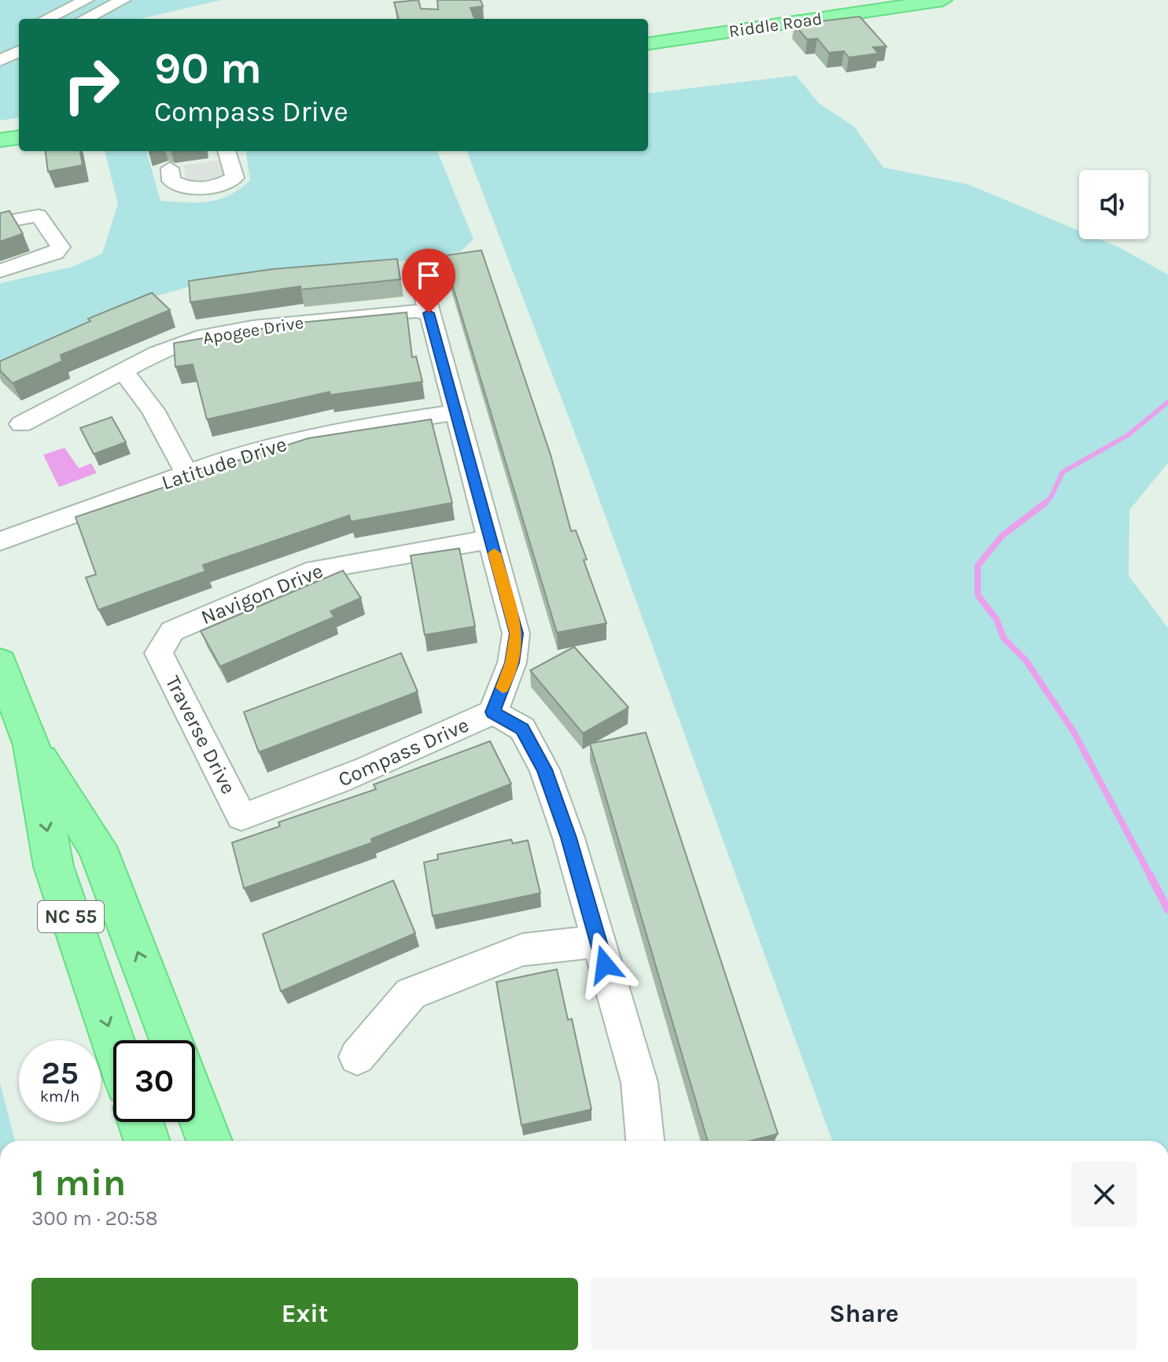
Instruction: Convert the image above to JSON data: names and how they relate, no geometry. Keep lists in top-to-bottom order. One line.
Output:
{"streets":{"main road":["Riddle Road","NC 55"],"street":["Apogee Drive","Latitude Drive","Navigon Drive","Traverse Drive","Compass Drive"]},"crossings":[["Apogee Drive","Compass Drive"],["Latitude Drive","Compass Drive"],["Navigon Drive","Traverse Drive"],["Navigon Drive","Compass Drive"],["Traverse Drive","Compass Drive"]],"page":{"turn":["90 m","Compass Drive"],"speed":"25 km/h","limit":"30","heading":["1 min","300 m · 20:58"],"buttons":["Exit","Share"]}}
